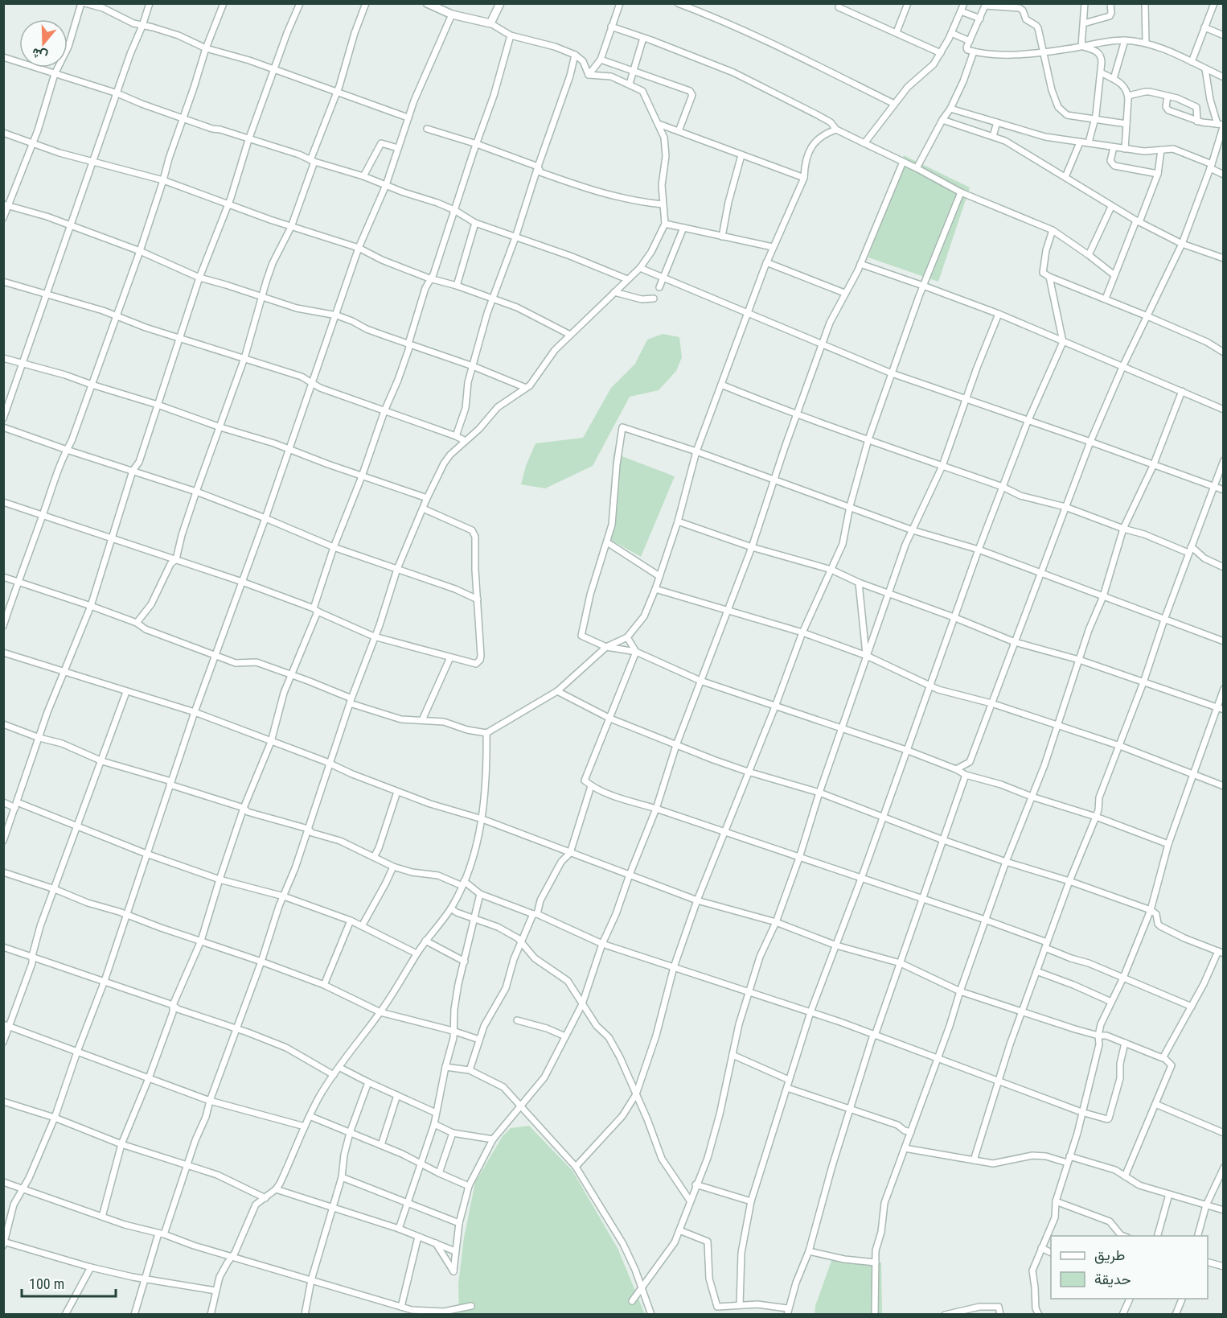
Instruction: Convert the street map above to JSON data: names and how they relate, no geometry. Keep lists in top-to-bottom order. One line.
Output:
{"legend":["طريق","حديقة"],"scale_bar":"100 m","north":"bottom"}
